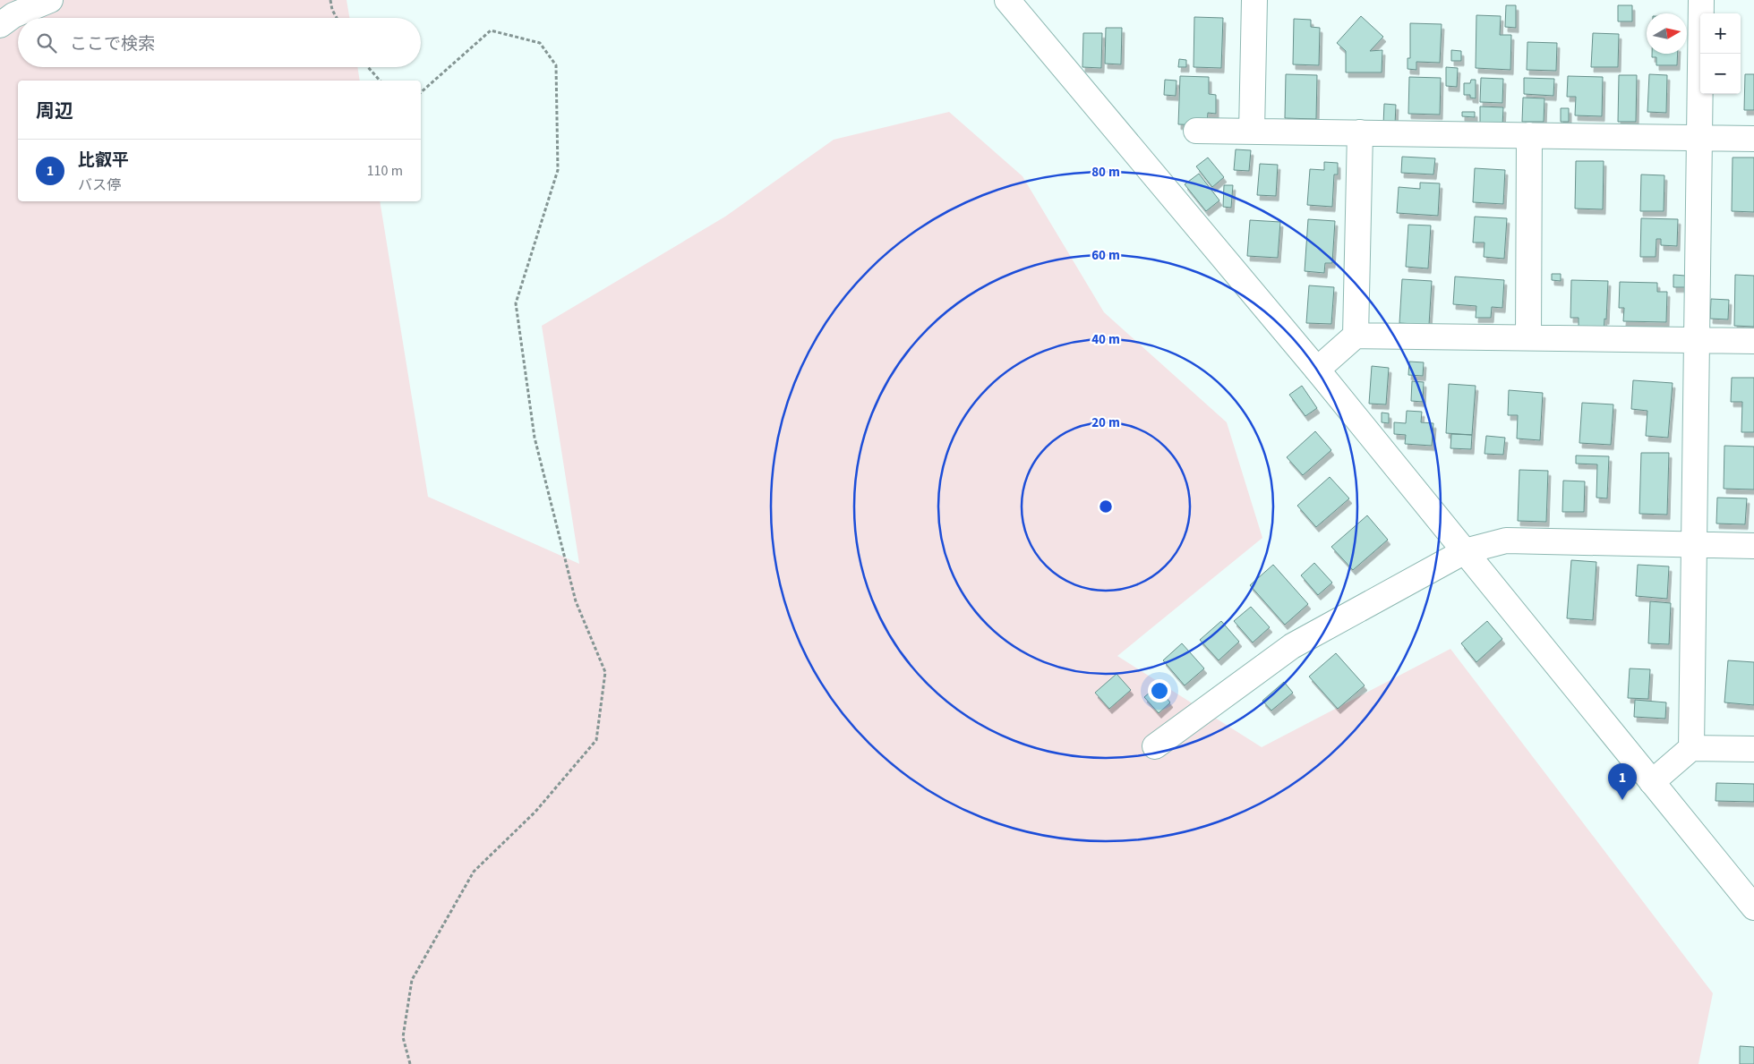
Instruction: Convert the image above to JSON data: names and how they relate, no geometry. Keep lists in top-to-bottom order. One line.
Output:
{"north":"right","page":{"map_buttons":["+","−"],"search":"ここで検索","heading":"周辺","list":[{"mark":"1","name":"比叡平","note":"バス停","value":"110 m"}],"pins":"1"},"rings":["80 m","60 m","40 m","20 m"]}
